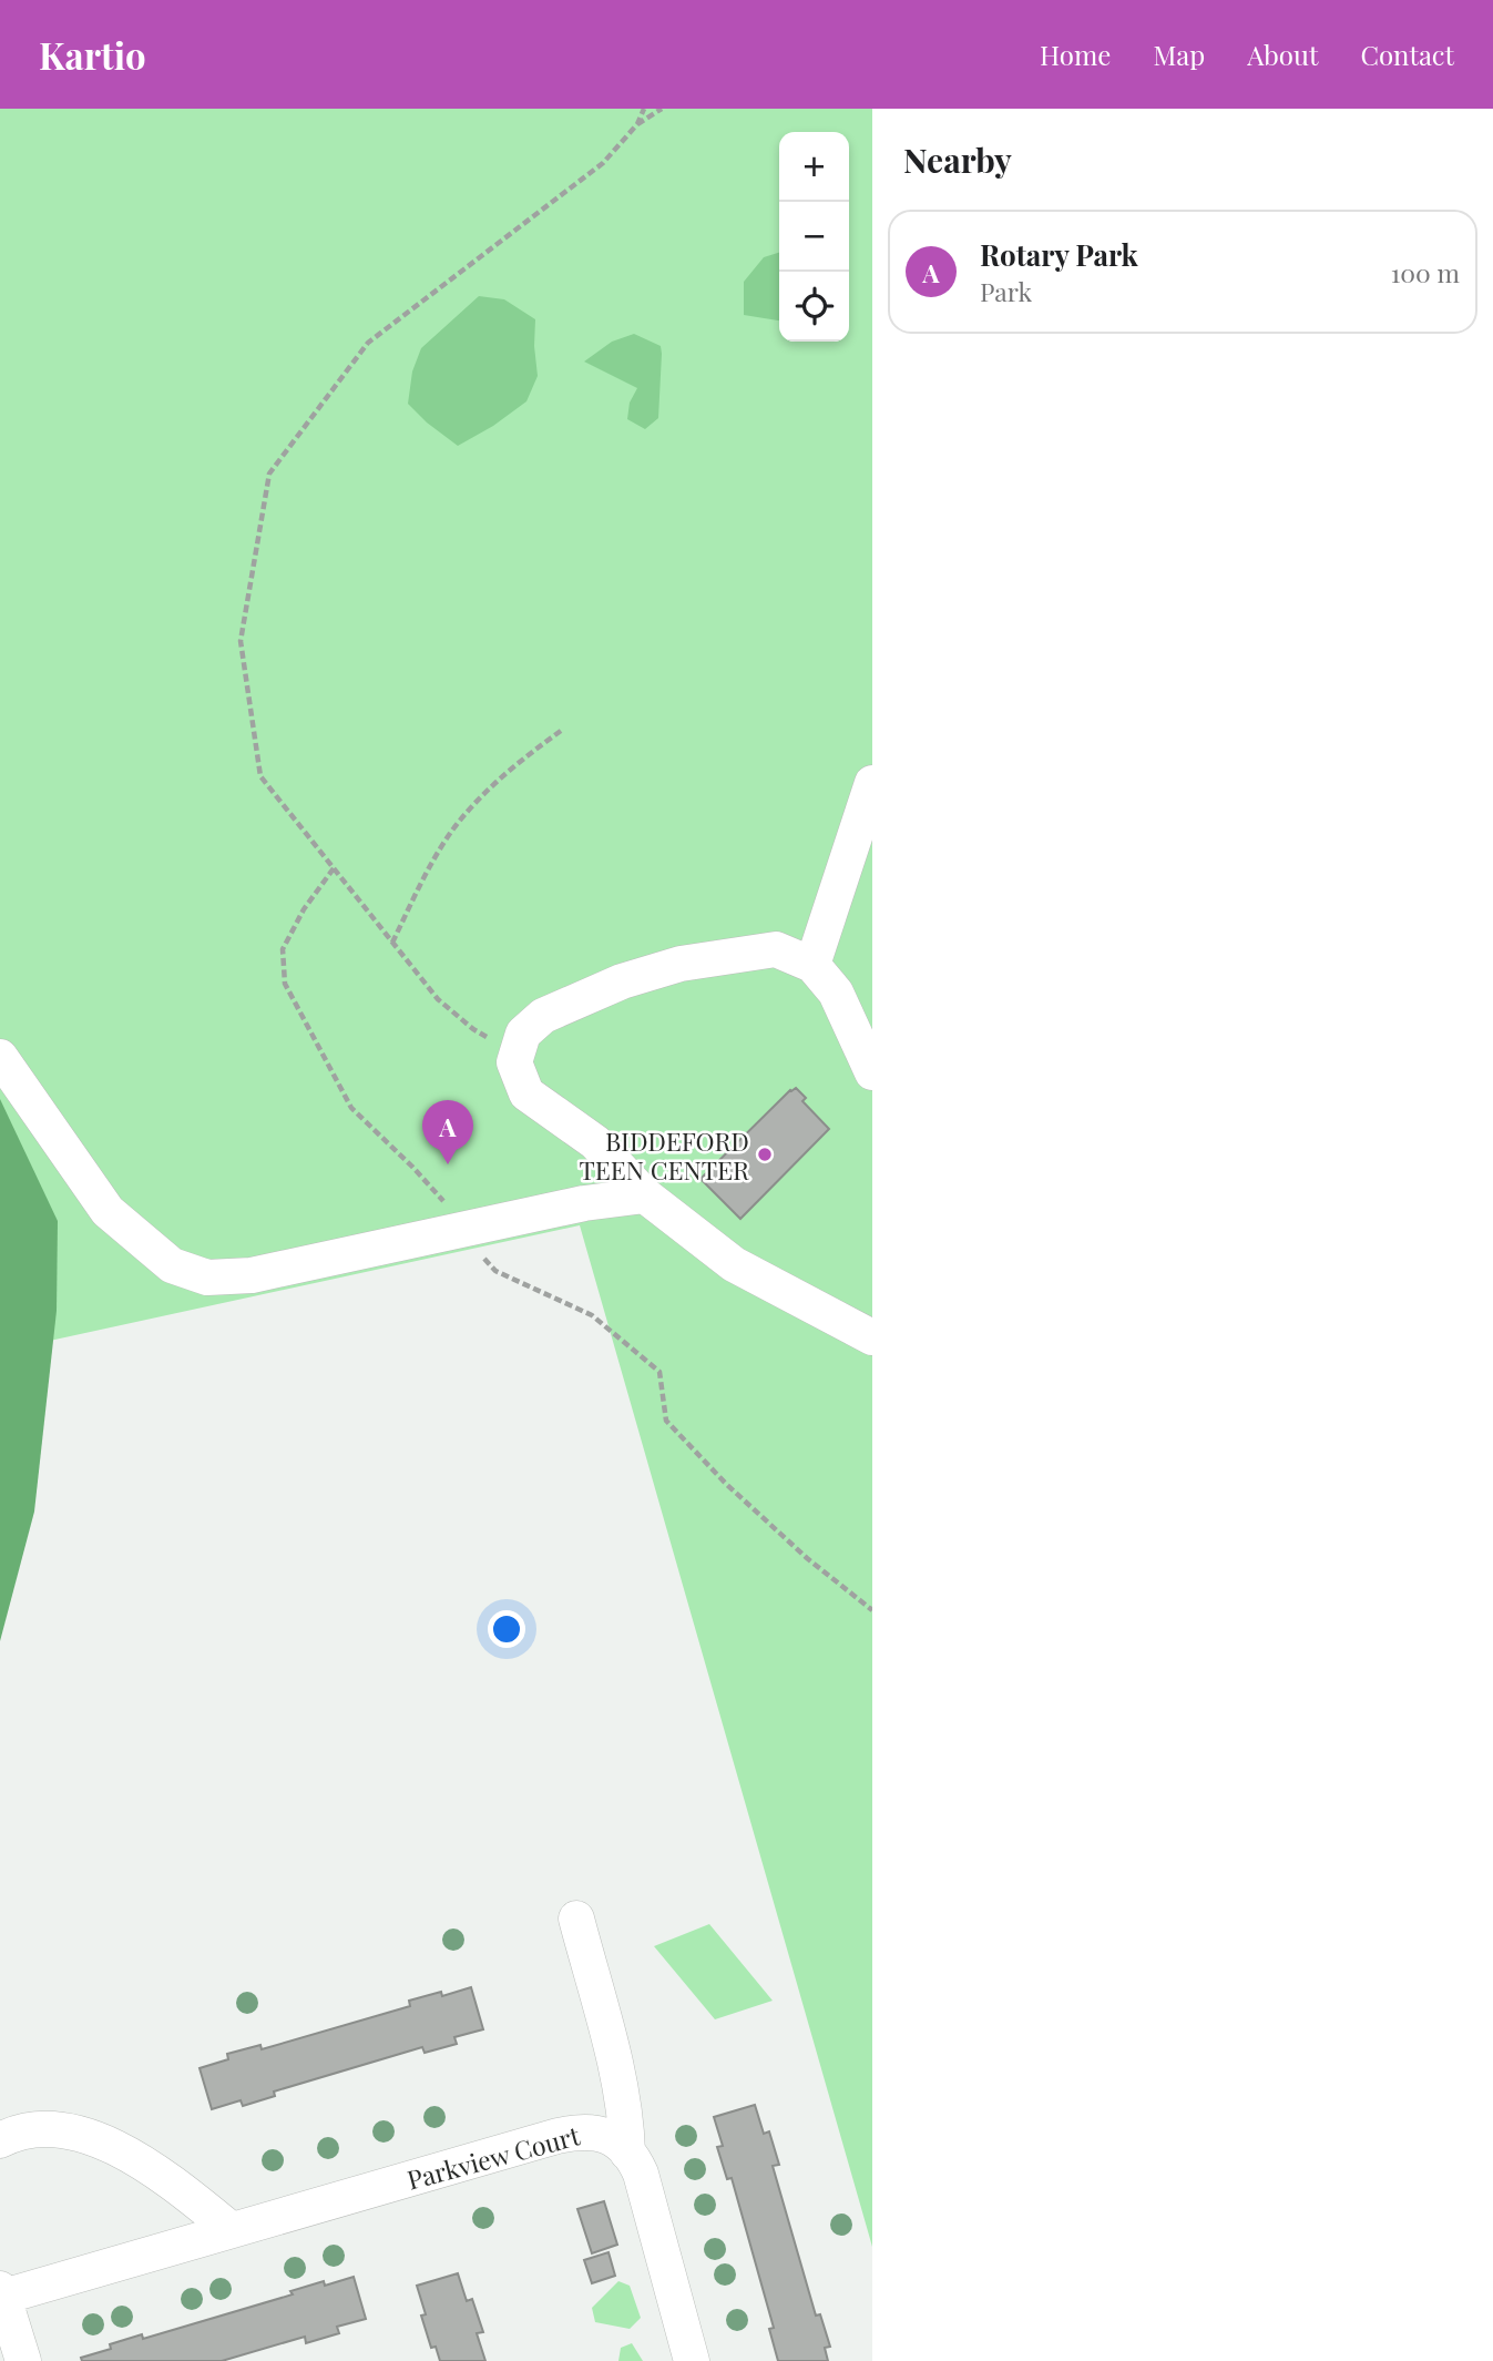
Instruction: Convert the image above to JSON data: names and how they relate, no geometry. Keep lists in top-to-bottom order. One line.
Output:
{"streets":{"street":["Parkview Court"]},"places":["BIDDEFORD TEEN CENTER"],"page":{"header":"Kartio","nav":["Home","Map","About","Contact"],"heading":"Nearby","map_buttons":["+","−"],"list":[{"mark":"A","name":"Rotary Park","note":"Park","value":"100 m"}],"pins":"A"}}
